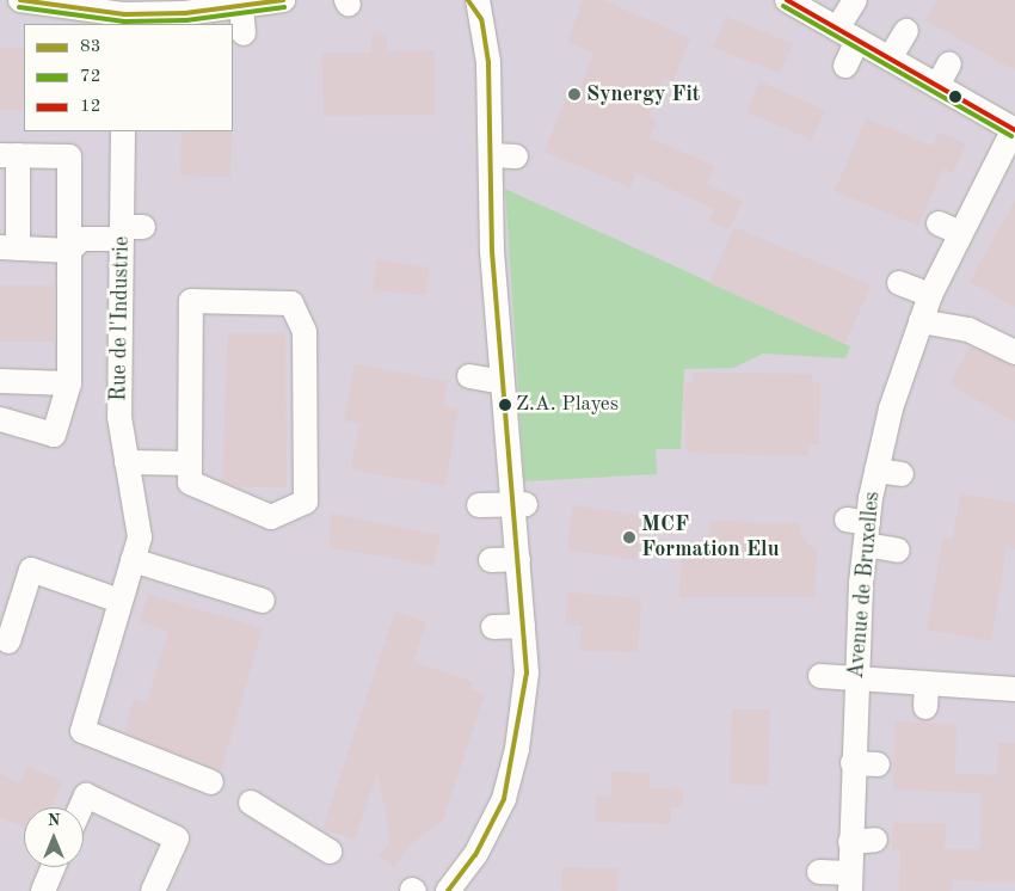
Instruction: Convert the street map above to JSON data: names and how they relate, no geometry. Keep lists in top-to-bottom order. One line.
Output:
{"streets":{"street":["Rue de l'Industrie","Avenue de Bruxelles"]},"places":["Synergy Fit","Z.A. Playes","MCF Formation Elu"],"lines":["transit line 83","transit line 12","transit line 72"],"legend":["83","72","12"],"north":"top"}
